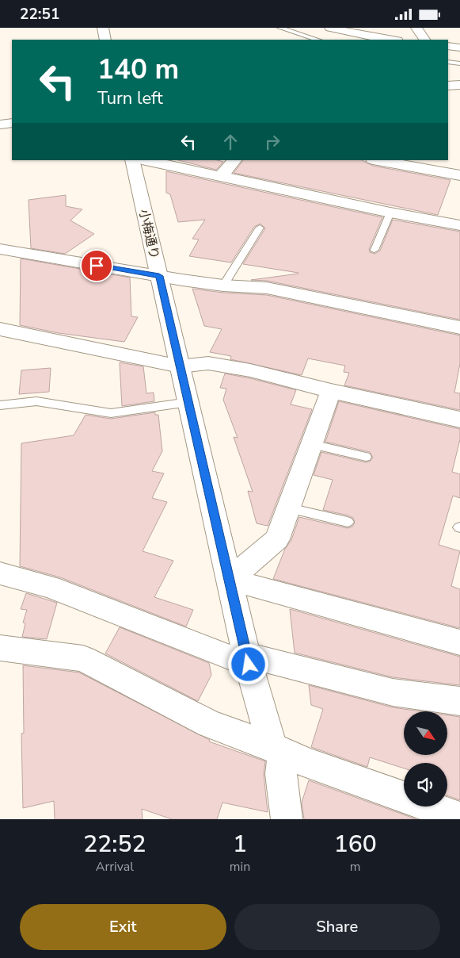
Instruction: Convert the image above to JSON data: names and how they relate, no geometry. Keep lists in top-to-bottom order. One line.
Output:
{"streets":{"street":["小梅通り"]},"north":"bottom right","page":{"status":"22:51","turn":["140 m","Turn left"],"eta":["22:52","Arrival","1","min","160","m"],"buttons":["Exit","Share"]}}
